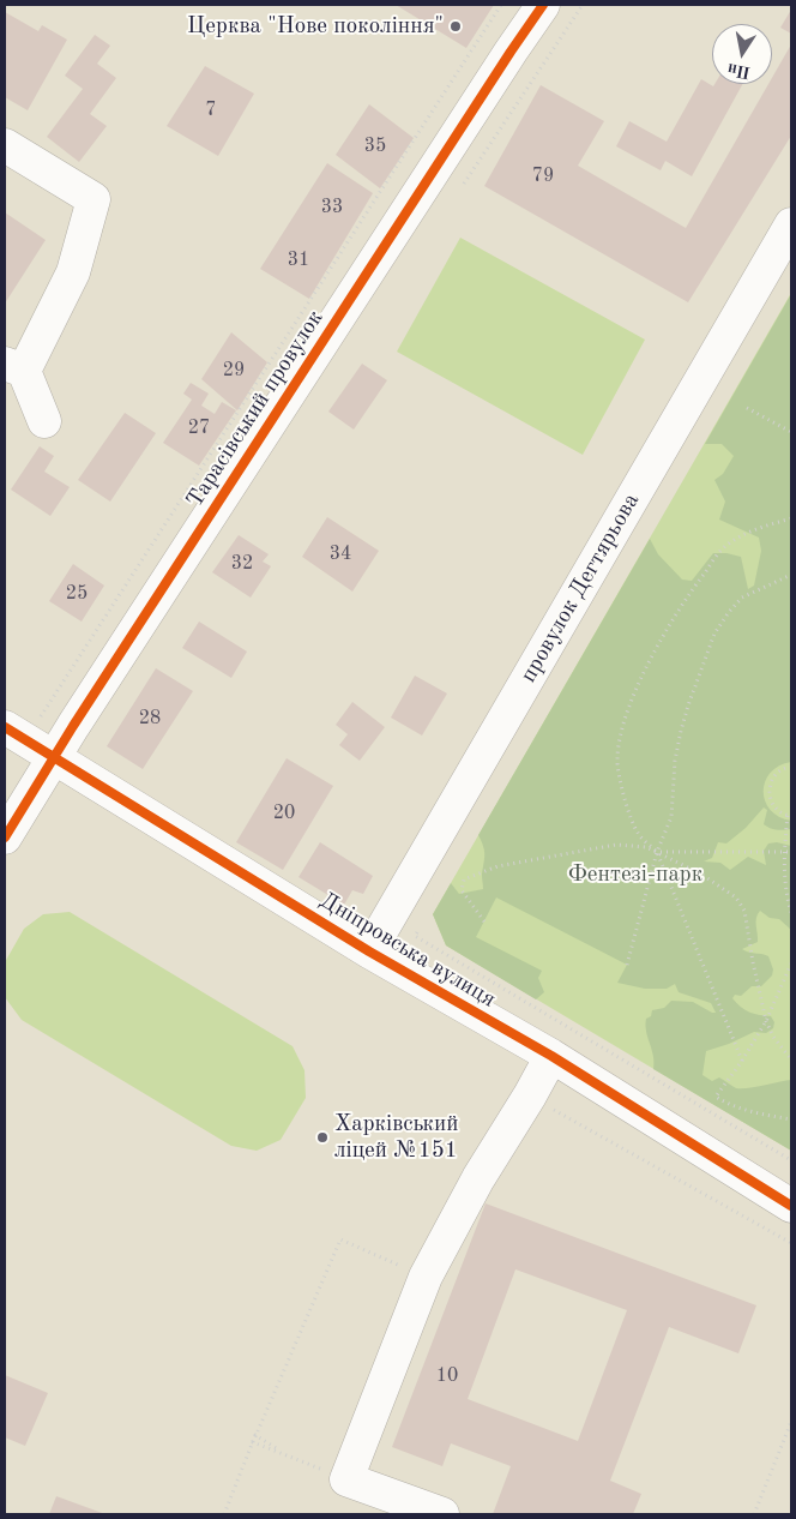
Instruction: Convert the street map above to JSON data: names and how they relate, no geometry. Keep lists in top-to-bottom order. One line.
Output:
{"streets":{"street":["Тарасівський провулок","провулок Дегтярьова","Дніпровська вулиця"]},"crossings":[["Тарасівський провулок","Дніпровська вулиця"],["провулок Дегтярьова","Дніпровська вулиця"]],"parks":["Фентезі-парк"],"places":["Церква \"Нове покоління\"","Харківський ліцей №151"],"house_numbers":["7","35","79","33","31","29","27","34","32","25","28","20","10"],"north":"bottom"}
